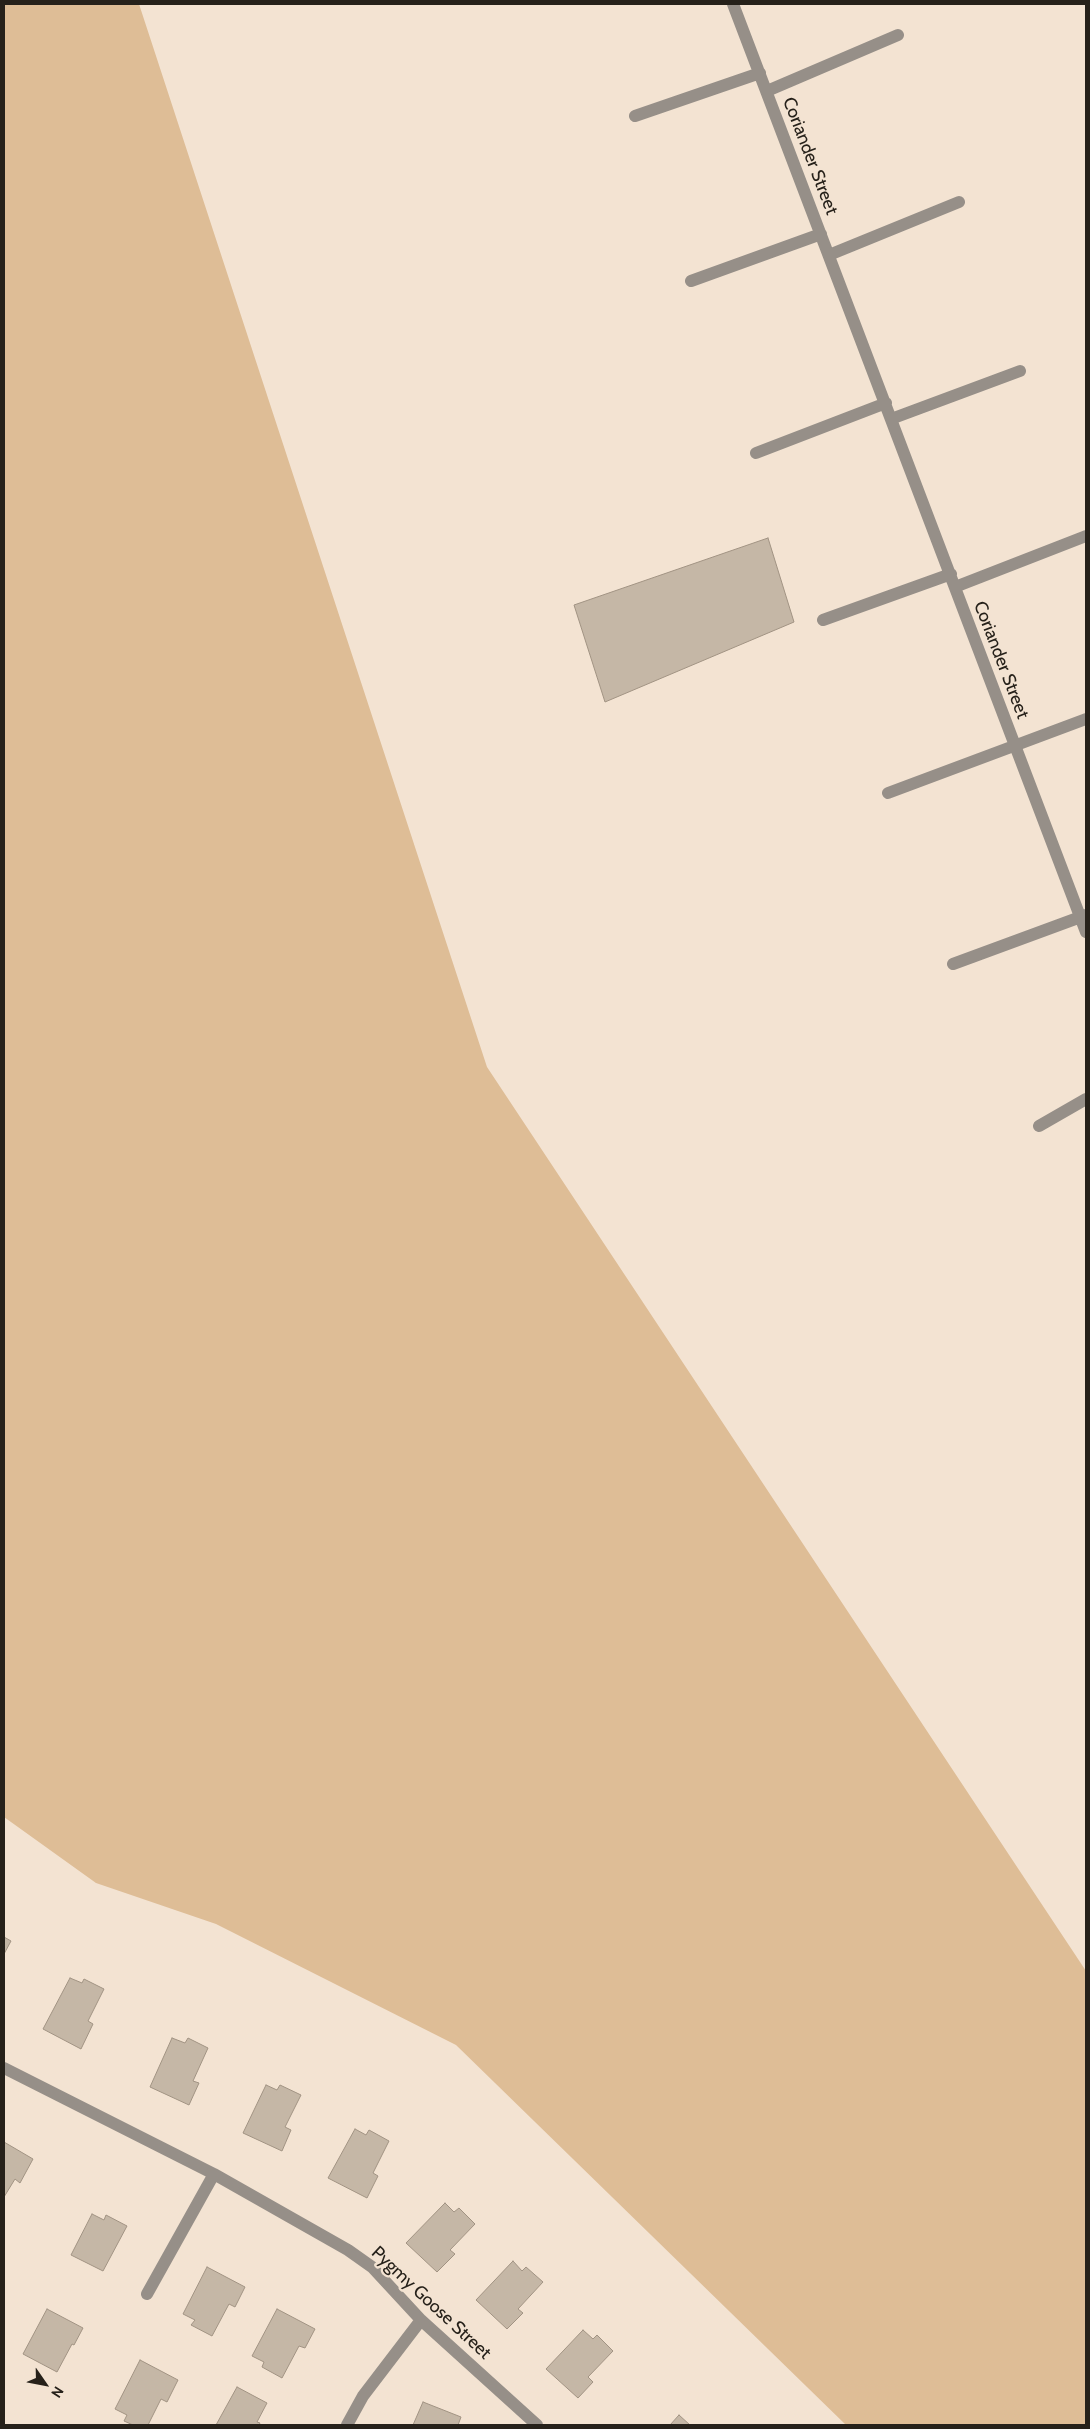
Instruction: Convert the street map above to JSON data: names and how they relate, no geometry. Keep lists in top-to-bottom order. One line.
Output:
{"streets":{"street":["Coriander Street","Pygmy Goose Street"]},"north":"bottom right"}
